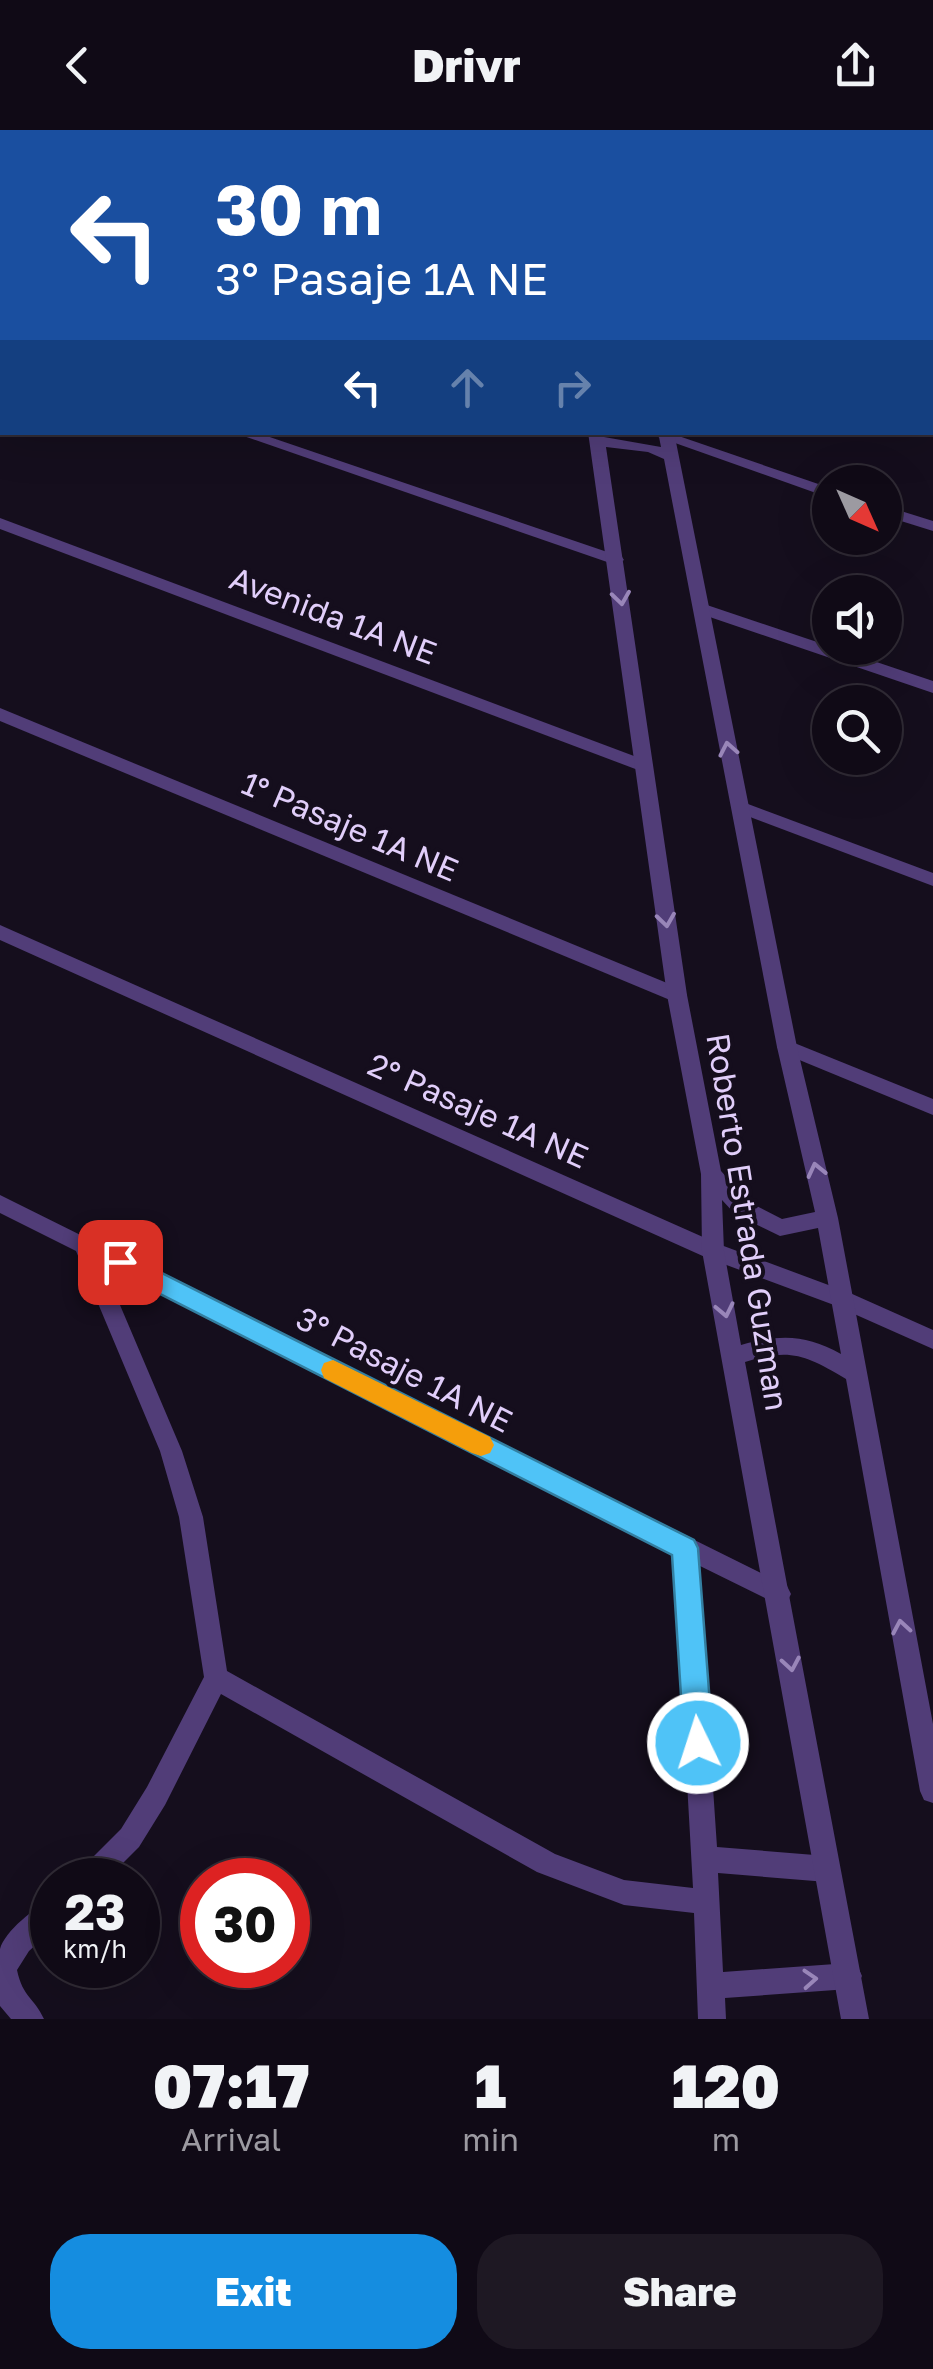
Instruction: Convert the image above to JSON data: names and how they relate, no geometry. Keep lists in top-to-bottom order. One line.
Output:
{"streets":{"street":["Avenida 1A NE","1° Pasaje 1A NE","2° Pasaje 1A NE","Roberto Estrada Guzman","3° Pasaje 1A NE"]},"crossings":[["Avenida 1A NE","Roberto Estrada Guzman"],["1° Pasaje 1A NE","Roberto Estrada Guzman"],["2° Pasaje 1A NE","Roberto Estrada Guzman"],["Roberto Estrada Guzman","3° Pasaje 1A NE"]],"north":"bottom right","page":{"header":"Drivr","turn":["30 m","3° Pasaje 1A NE"],"speed":"23 km/h","limit":"30","eta":["07:17","Arrival","1","min","120","m"],"buttons":["Exit","Share"]}}
